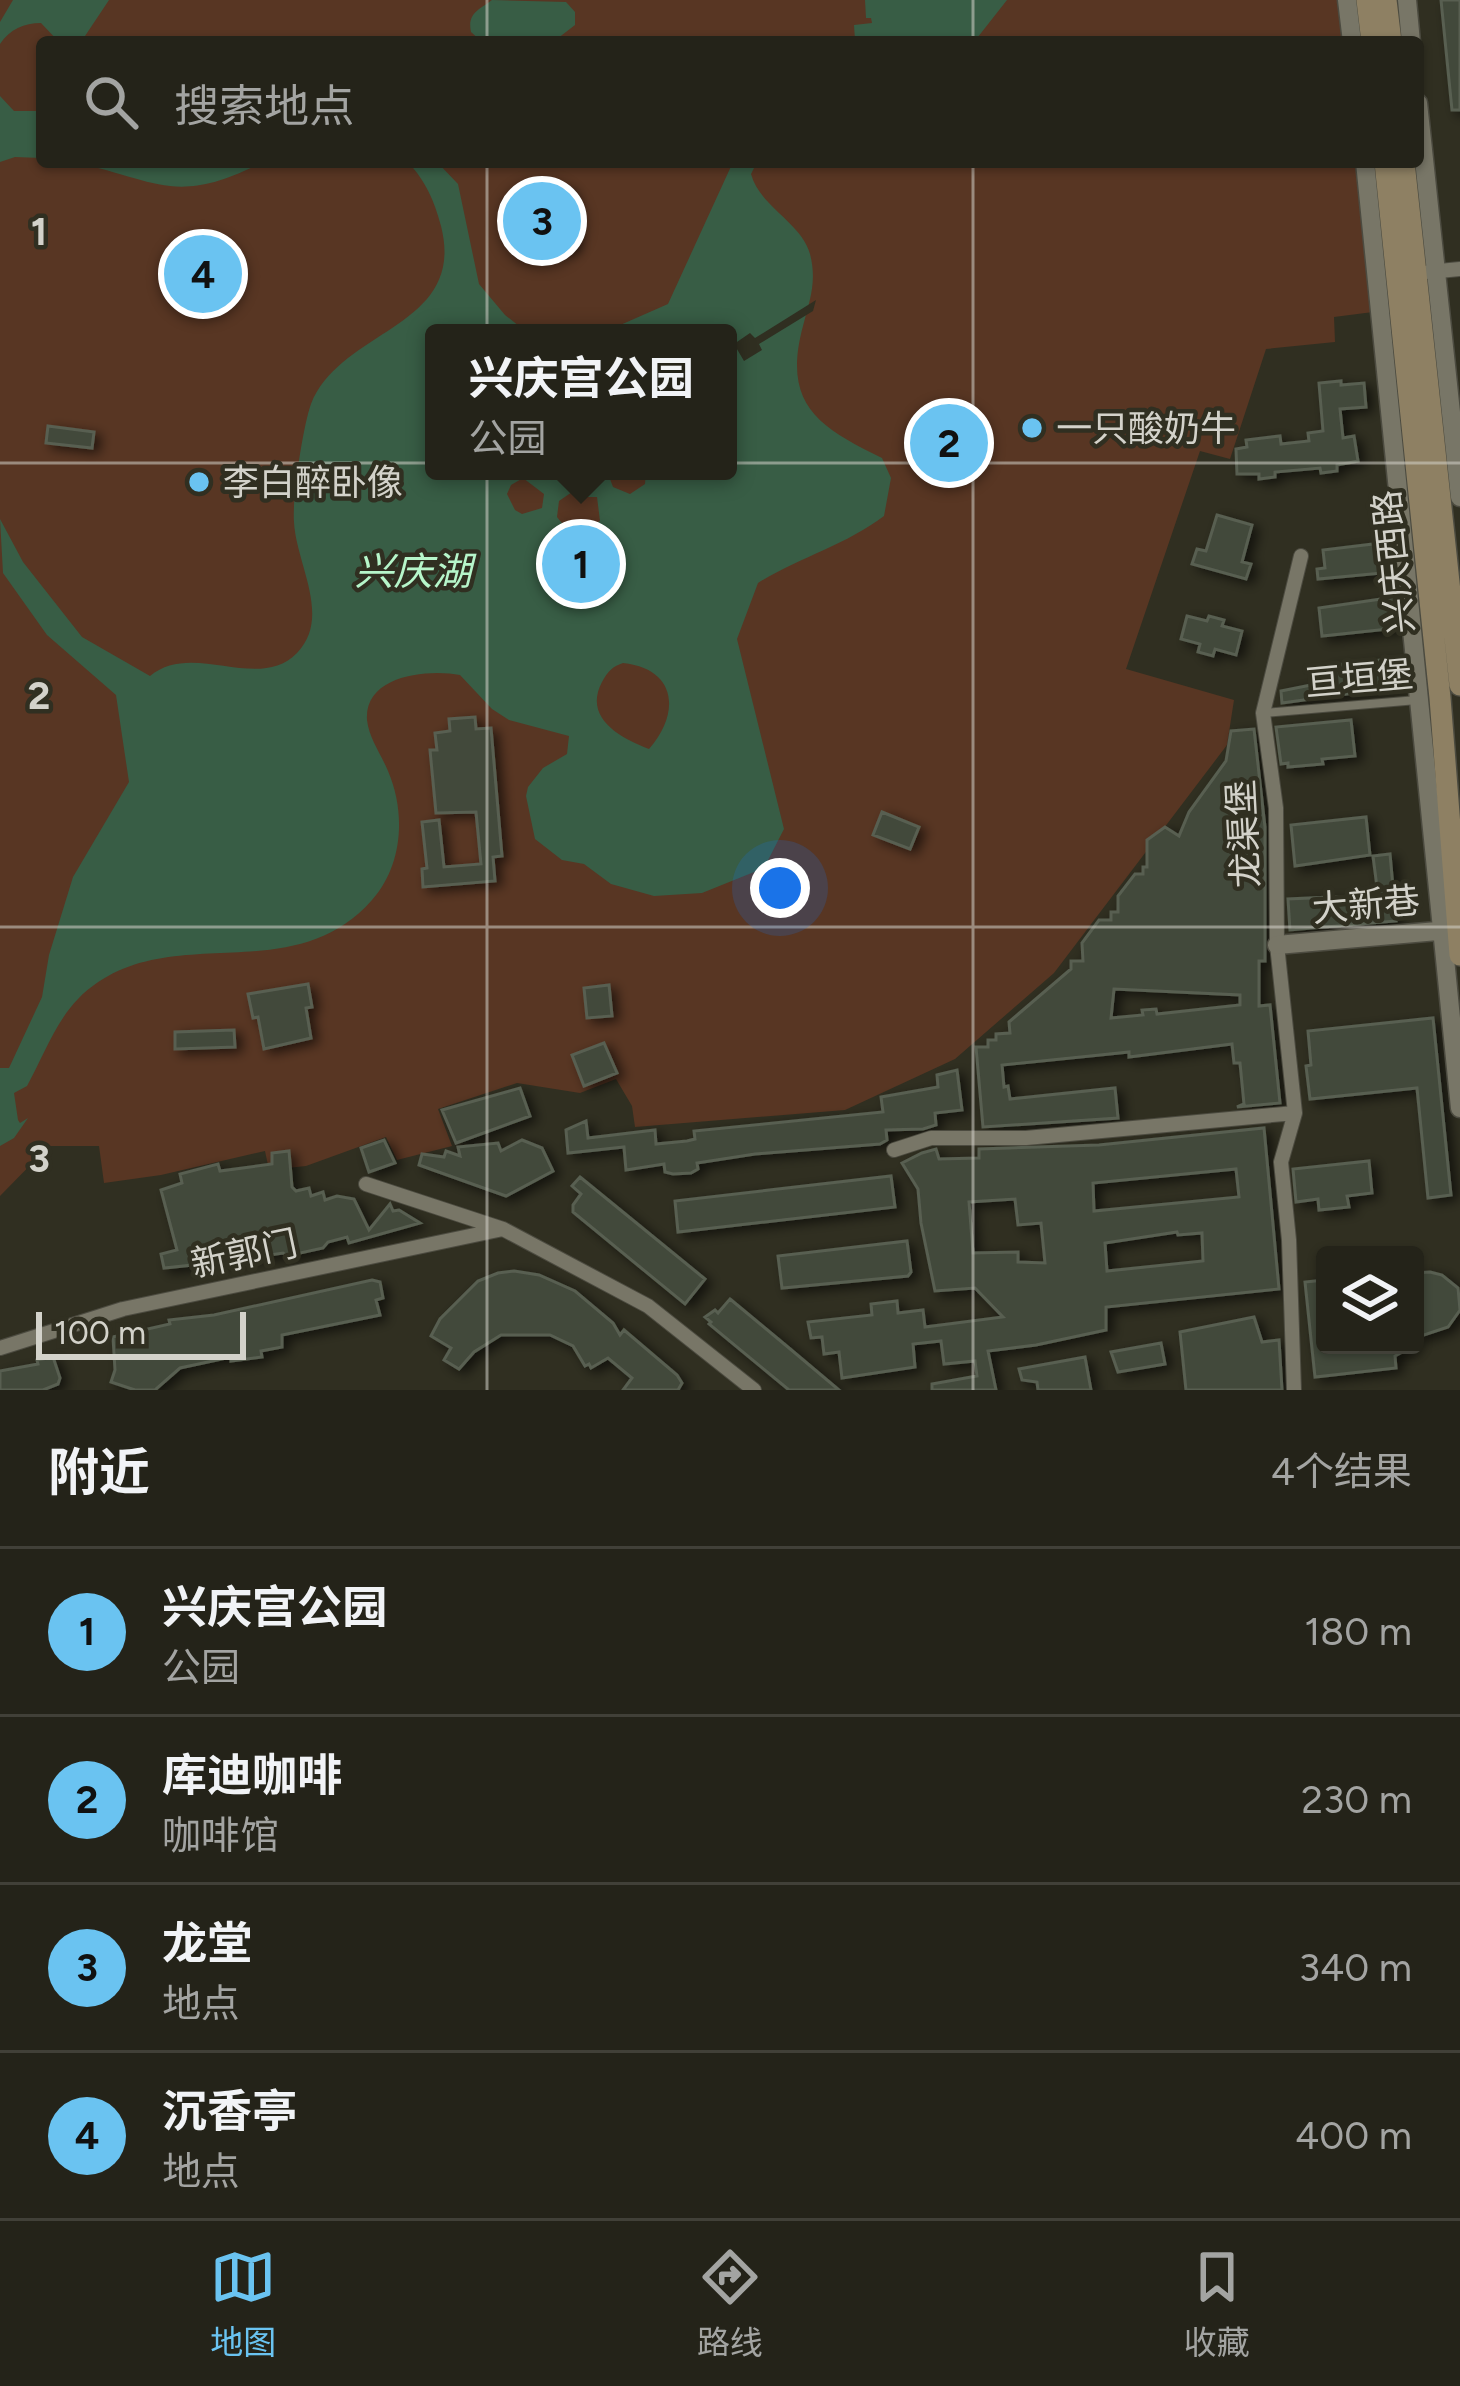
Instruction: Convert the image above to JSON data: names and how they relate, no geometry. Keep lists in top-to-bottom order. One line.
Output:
{"streets":{"main road":["兴庆西路"],"street":["龙渠堡","大新巷","新郭门"],"lane":["亘垣堡"]},"crossings":[["兴庆西路","亘垣堡"],["兴庆西路","大新巷"],["亘垣堡","龙渠堡"],["龙渠堡","大新巷"]],"water":["兴庆湖"],"places":["一只酸奶牛","李白醉卧像"],"scale_bar":"100 m","page":{"search":"搜索地点","pins":["3","4","2","1"],"popup":["兴庆宫公园","公园"],"scale":"100 m","heading":["附近","4个结果"],"list":[{"mark":"1","name":"兴庆宫公园","note":"公园","value":"180 m"},{"mark":"2","name":"库迪咖啡","note":"咖啡馆","value":"230 m"},{"mark":"3","name":"龙堂","note":"地点","value":"340 m"},{"mark":"4","name":"沉香亭","note":"地点","value":"400 m"}],"nav":["地图","路线","收藏"]},"grid":{"rows":["1","2","3"]}}
